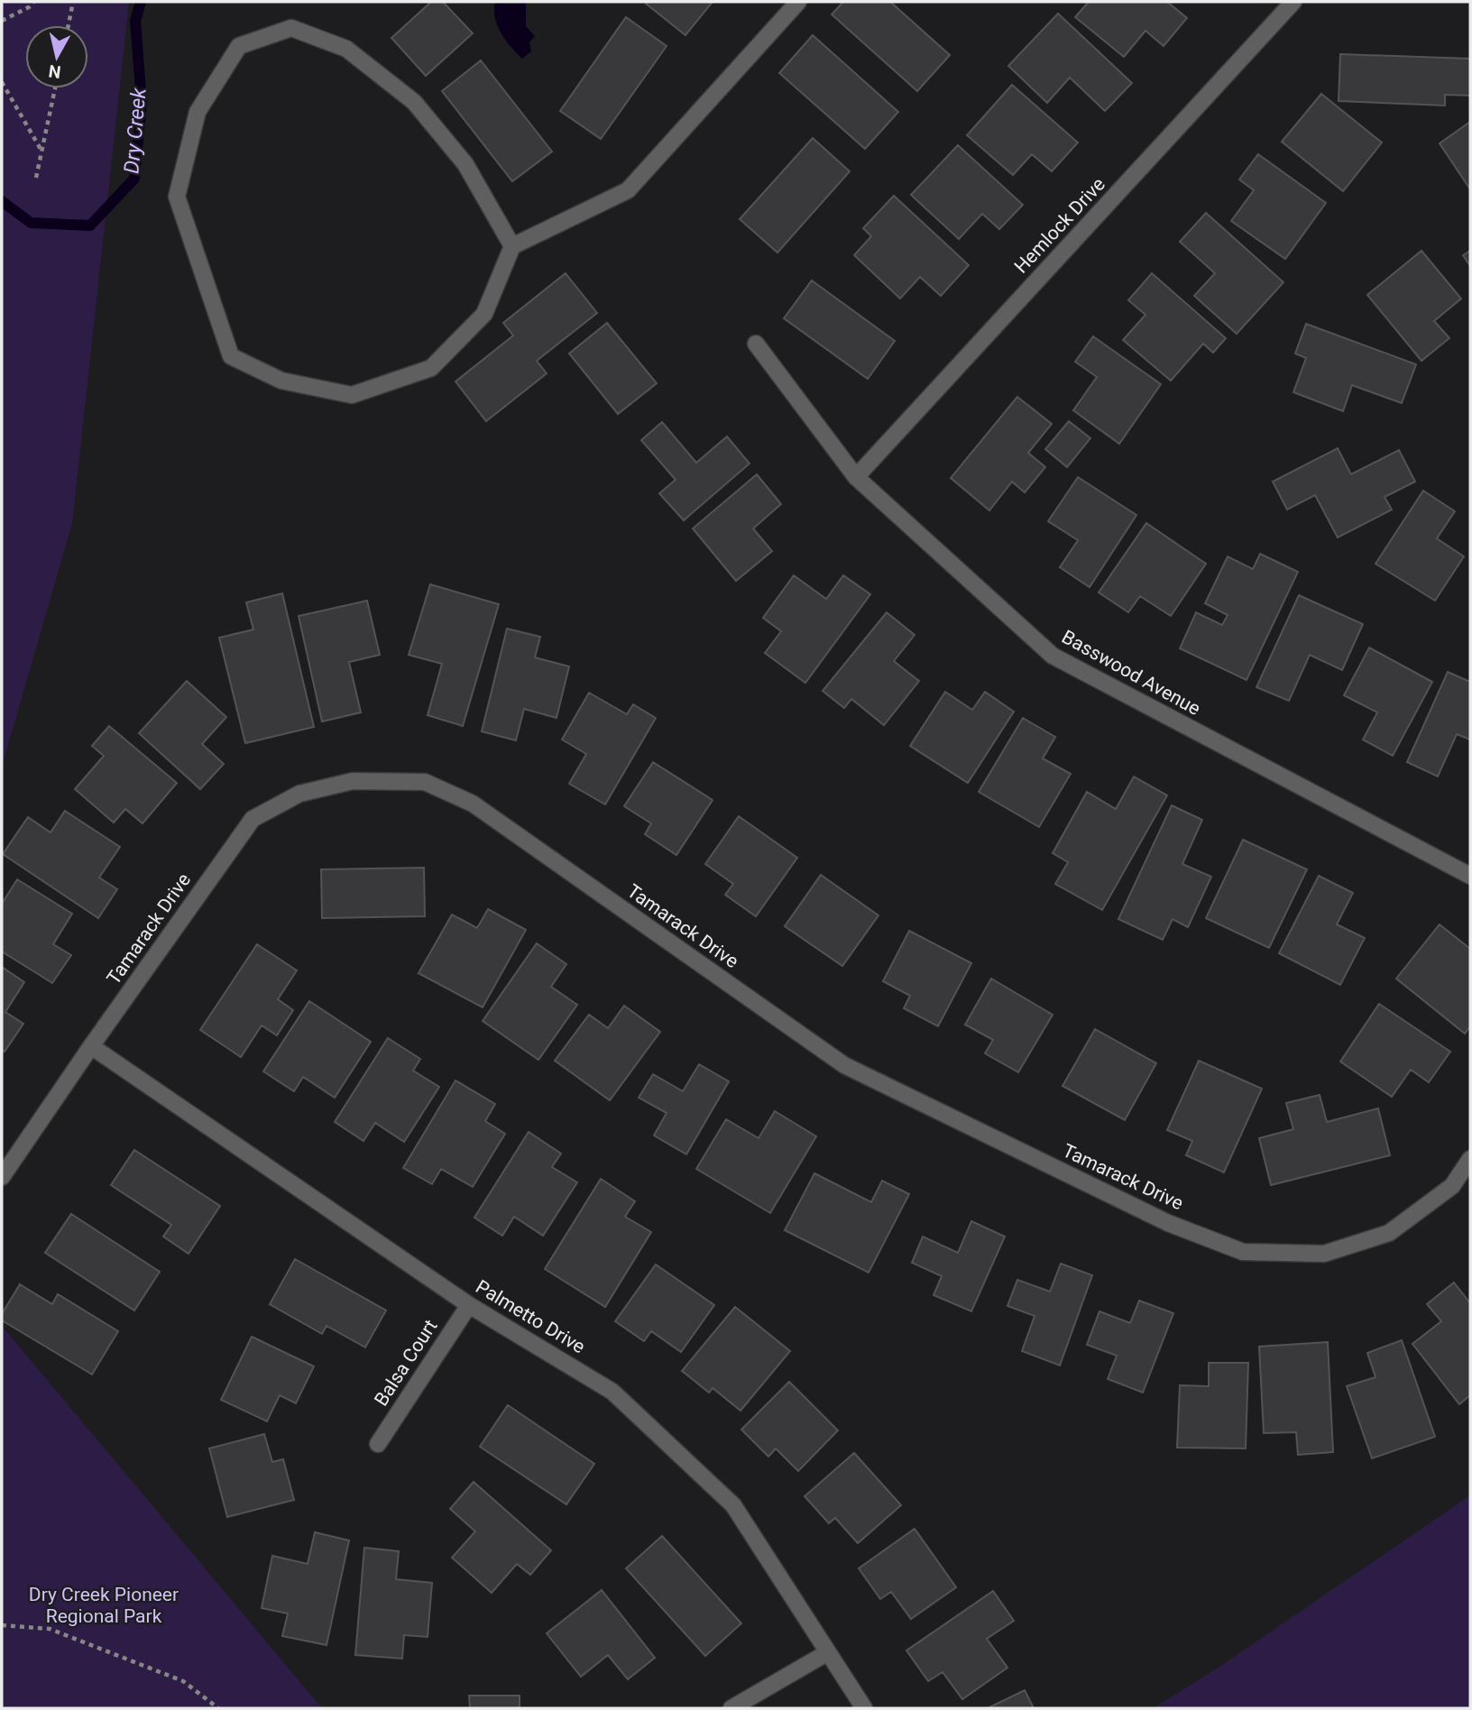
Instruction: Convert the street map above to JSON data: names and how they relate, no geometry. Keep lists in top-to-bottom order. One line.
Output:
{"streets":{"street":["Hemlock Drive","Basswood Avenue","Tamarack Drive","Palmetto Drive","Balsa Court"]},"crossings":[["Hemlock Drive","Basswood Avenue"],["Tamarack Drive","Palmetto Drive"],["Palmetto Drive","Balsa Court"]],"water":["Dry Creek"],"parks":["Dry Creek Pioneer Regional Park"],"north":"bottom"}
